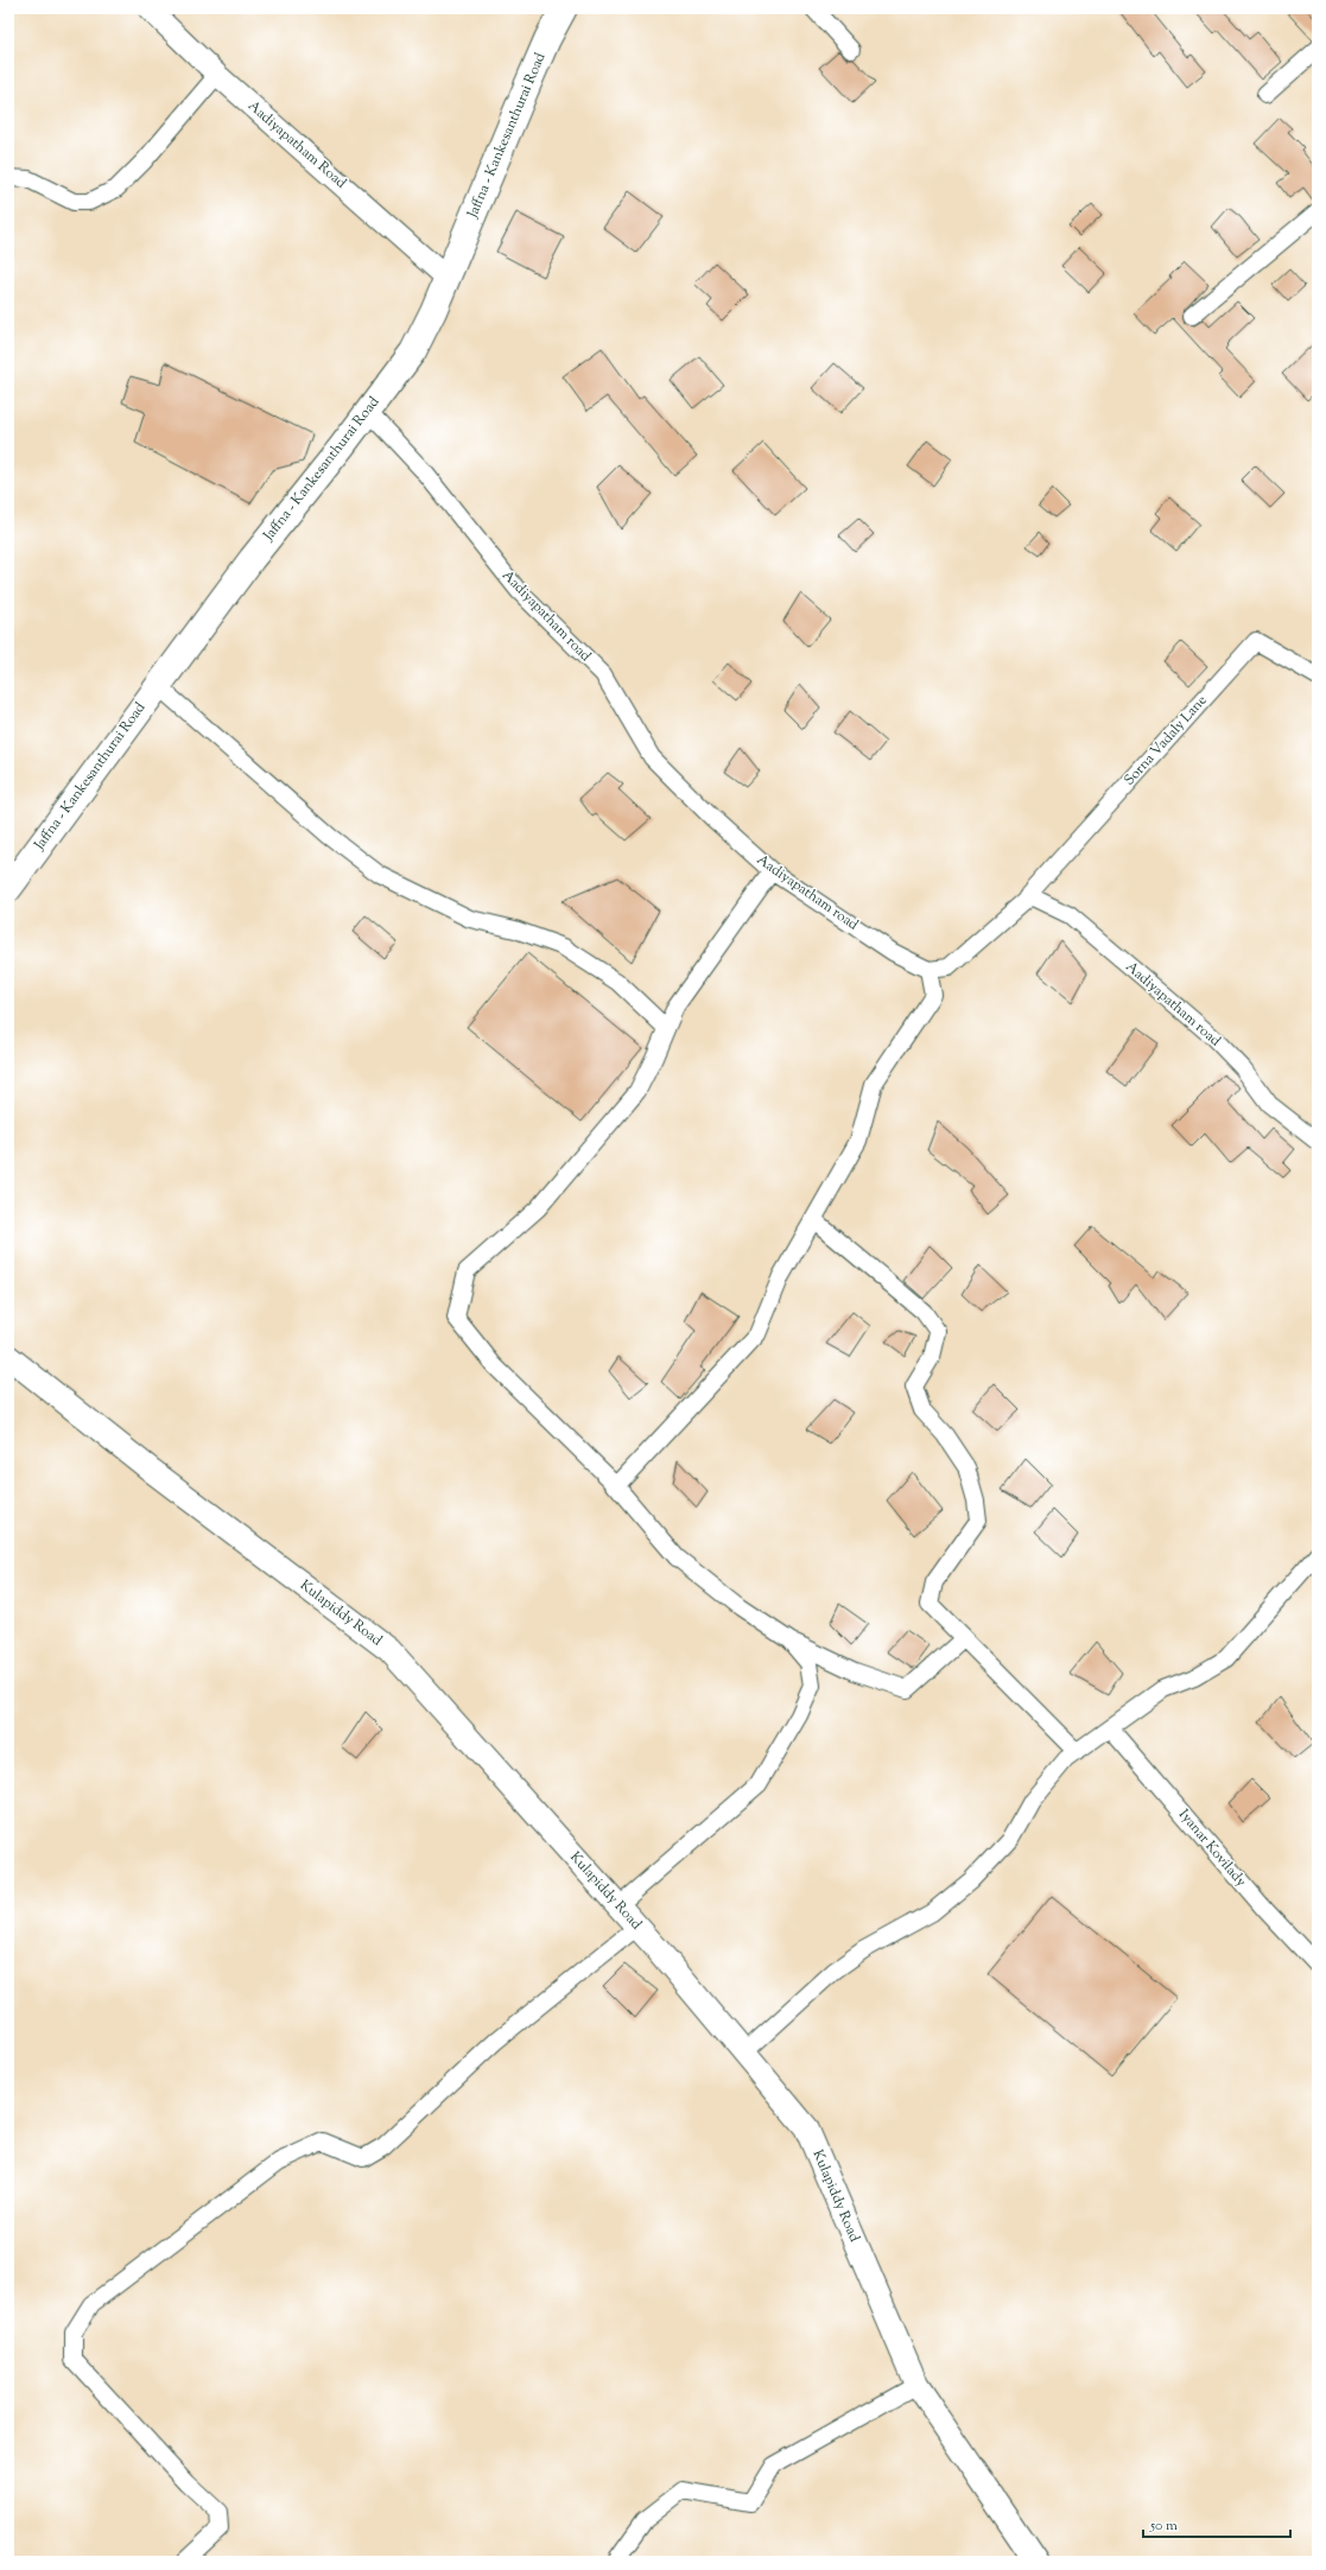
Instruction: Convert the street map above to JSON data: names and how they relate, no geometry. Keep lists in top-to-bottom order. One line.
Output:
{"streets":{"main road":["Jaffna - Kankesanthurai Road","Kulapiddy Road"],"street":["Aadiyapatham Road","Aadiyapatham road","Sorna Vadaly Lane","Iyanar Kovilady"]},"crossings":[["Jaffna - Kankesanthurai Road","Aadiyapatham Road"],["Jaffna - Kankesanthurai Road","Aadiyapatham road"],["Aadiyapatham road","Sorna Vadaly Lane"]],"scale_bar":"50 m"}
